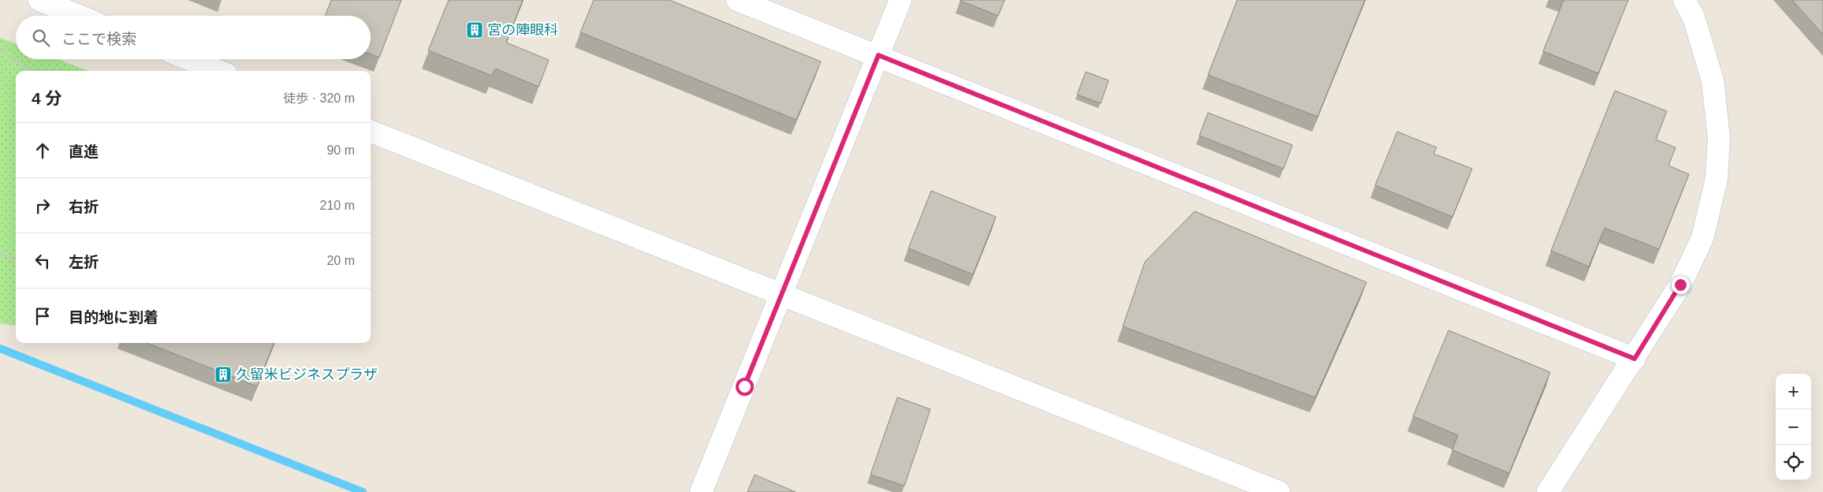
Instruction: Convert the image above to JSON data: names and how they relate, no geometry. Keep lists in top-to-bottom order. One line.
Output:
{"places":{"building":["宮の陣眼科","久留米ビジネスプラザ"]},"page":{"search":"ここで検索","heading":["4 分","徒歩 · 320 m"],"list":[["直進","90 m"],["右折","210 m"],["左折","20 m"],"目的地に到着"],"map_buttons":["+","−"]}}
